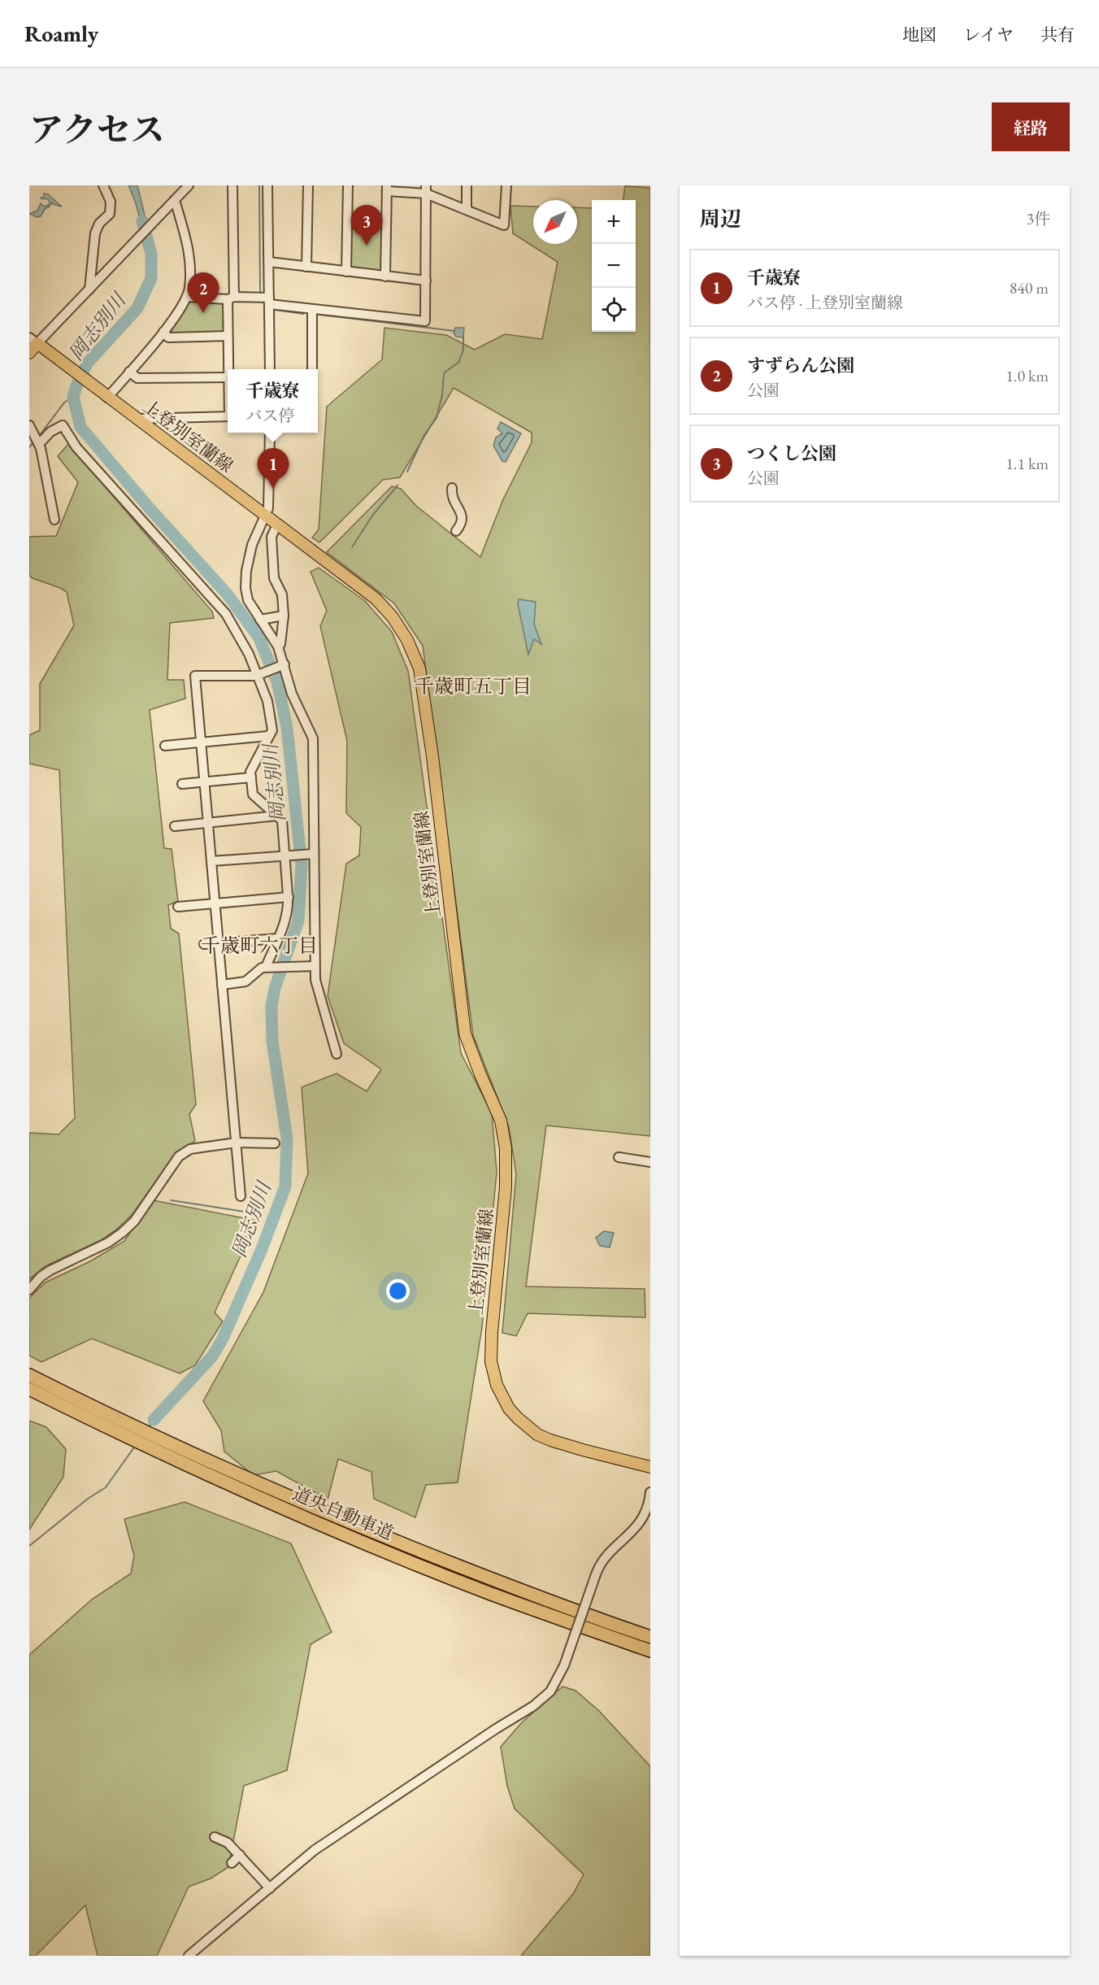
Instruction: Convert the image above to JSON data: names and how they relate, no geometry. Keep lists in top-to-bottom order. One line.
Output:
{"streets":{"highway":["道央自動車道"],"main road":["上登別室蘭線"]},"districts":["千歳町五丁目","千歳町六丁目"],"water":["岡志別川"],"north":"bottom left","page":{"header":"Roamly","nav":["地図","レイヤ","共有"],"title":"アクセス","buttons":"経路","heading":["周辺","3件"],"map_buttons":["+","−"],"pins":["3","2","1"],"list":[{"mark":"1","name":"千歳寮","note":"バス停 · 上登別室蘭線","value":"840 m"},{"mark":"2","name":"すずらん公園","note":"公園","value":"1.0 km"},{"mark":"3","name":"つくし公園","note":"公園","value":"1.1 km"}],"popup":["千歳寮","バス停"]}}
